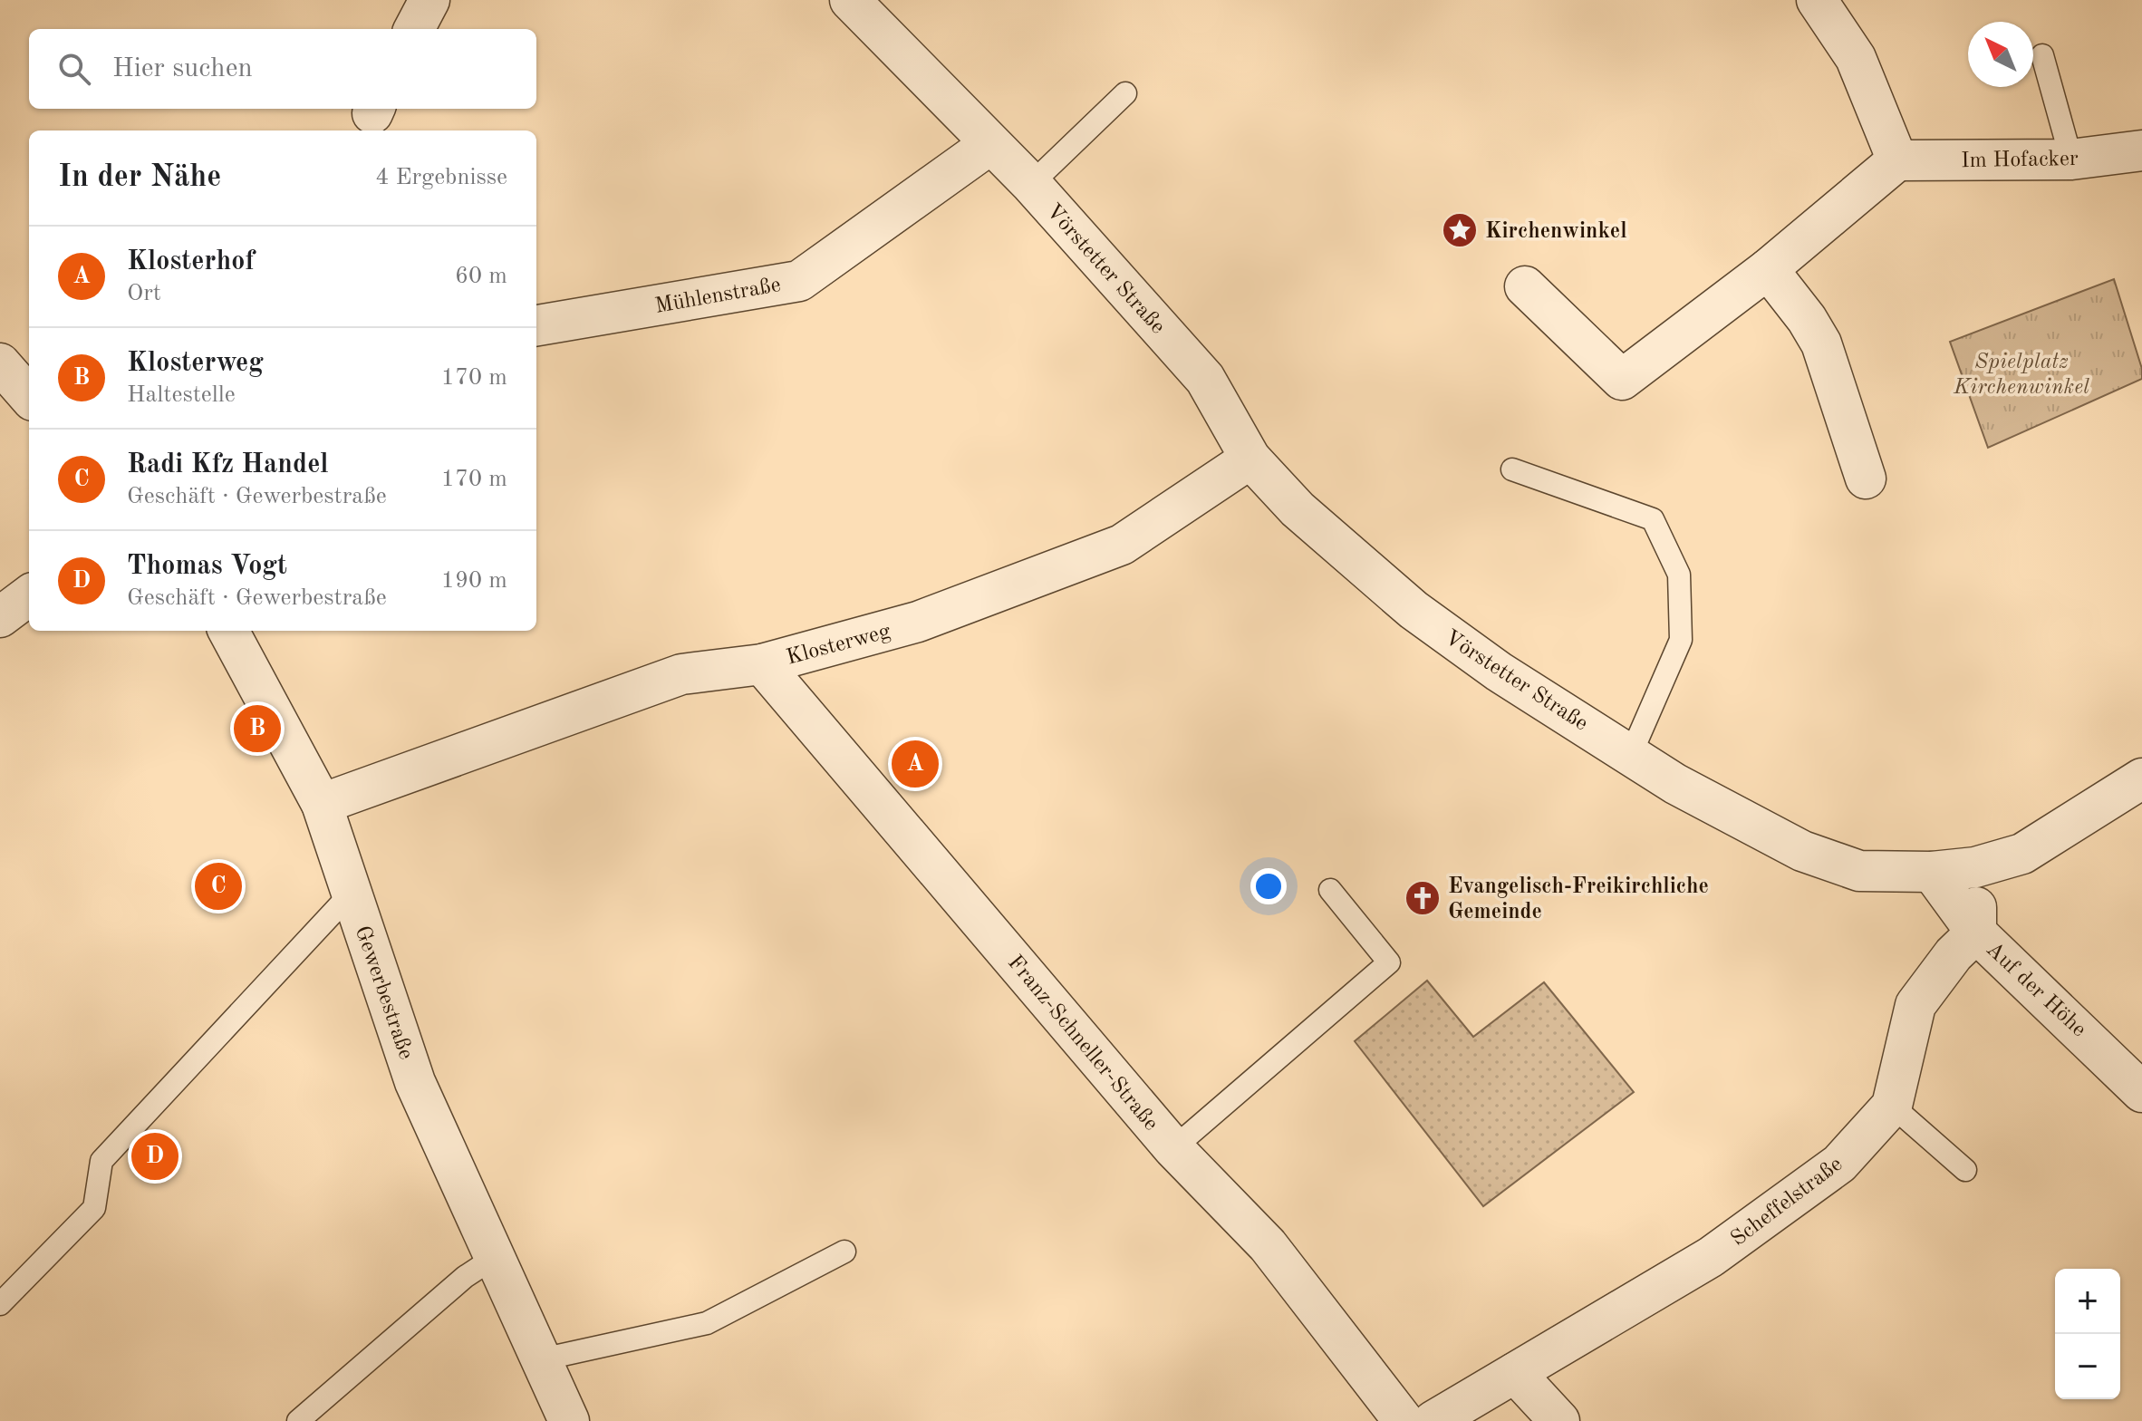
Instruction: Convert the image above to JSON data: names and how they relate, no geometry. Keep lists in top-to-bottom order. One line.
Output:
{"streets":{"street":["Im Hofacker","Vörstetter Straße","Mühlenstraße","Klosterweg","Auf der Höhe","Gewerbestraße","Franz-Schneller-Straße","Scheffelstraße"]},"crossings":[["Vörstetter Straße","Mühlenstraße"],["Vörstetter Straße","Klosterweg"],["Vörstetter Straße","Auf der Höhe"],["Klosterweg","Gewerbestraße"],["Klosterweg","Franz-Schneller-Straße"],["Auf der Höhe","Scheffelstraße"]],"parks":["Spielplatz Kirchenwinkel"],"places":{"place":["Kirchenwinkel"],"church":["Evangelisch-Freikirchliche Gemeinde"]},"north":"top left","page":{"search":"Hier suchen","heading":["In der Nähe","4 Ergebnisse"],"list":[{"mark":"A","name":"Klosterhof","note":"Ort","value":"60 m"},{"mark":"B","name":"Klosterweg","note":"Haltestelle","value":"170 m"},{"mark":"C","name":"Radi Kfz Handel","note":"Geschäft · Gewerbestraße","value":"170 m"},{"mark":"D","name":"Thomas Vogt","note":"Geschäft · Gewerbestraße","value":"190 m"}],"pins":["B","A","C","D"],"map_buttons":["+","−"]}}
